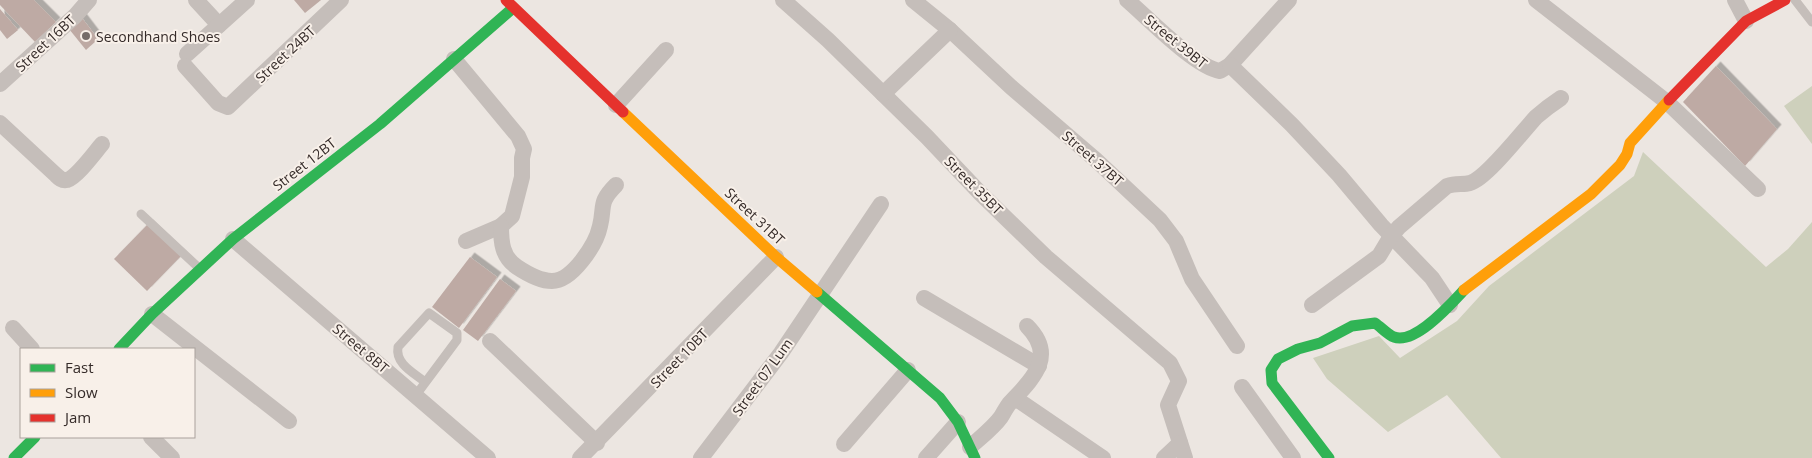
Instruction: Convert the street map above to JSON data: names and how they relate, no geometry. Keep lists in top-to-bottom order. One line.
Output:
{"streets":{"street":["Street 39BT","Street 16BT","Street 24BT","Street 37BT","Street 12BT","Street 35BT","Street 31BT","Street 8BT","Street 10BT","Street 07 Lum"]},"crossings":[["Street 12BT","Street 31BT"],["Street 12BT","Street 8BT"],["Street 31BT","Street 10BT"],["Street 31BT","Street 07 Lum"]],"places":["Secondhand Shoes"],"legend":["Fast","Slow","Jam"]}
